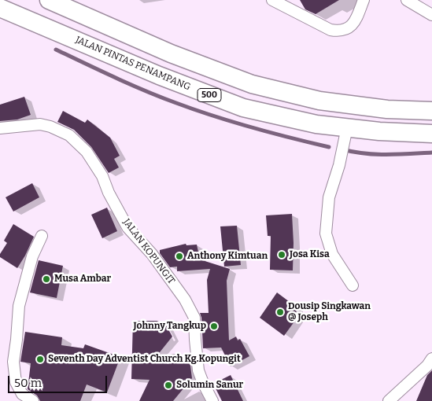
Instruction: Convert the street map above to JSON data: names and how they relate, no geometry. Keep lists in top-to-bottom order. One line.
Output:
{"streets":{"main road":["JALAN PINTAS PENAMPANG","500"],"street":["JALAN KOPUNGIT"]},"places":["Josa Kisa","Anthony Kimtuan","Musa Ambar","Dousip Singkawan @ Joseph","Johnny Tangkup","Seventh Day Adventist Church Kg.Kopungit","Solumin Sanur"],"scale_bar":"50 m"}
